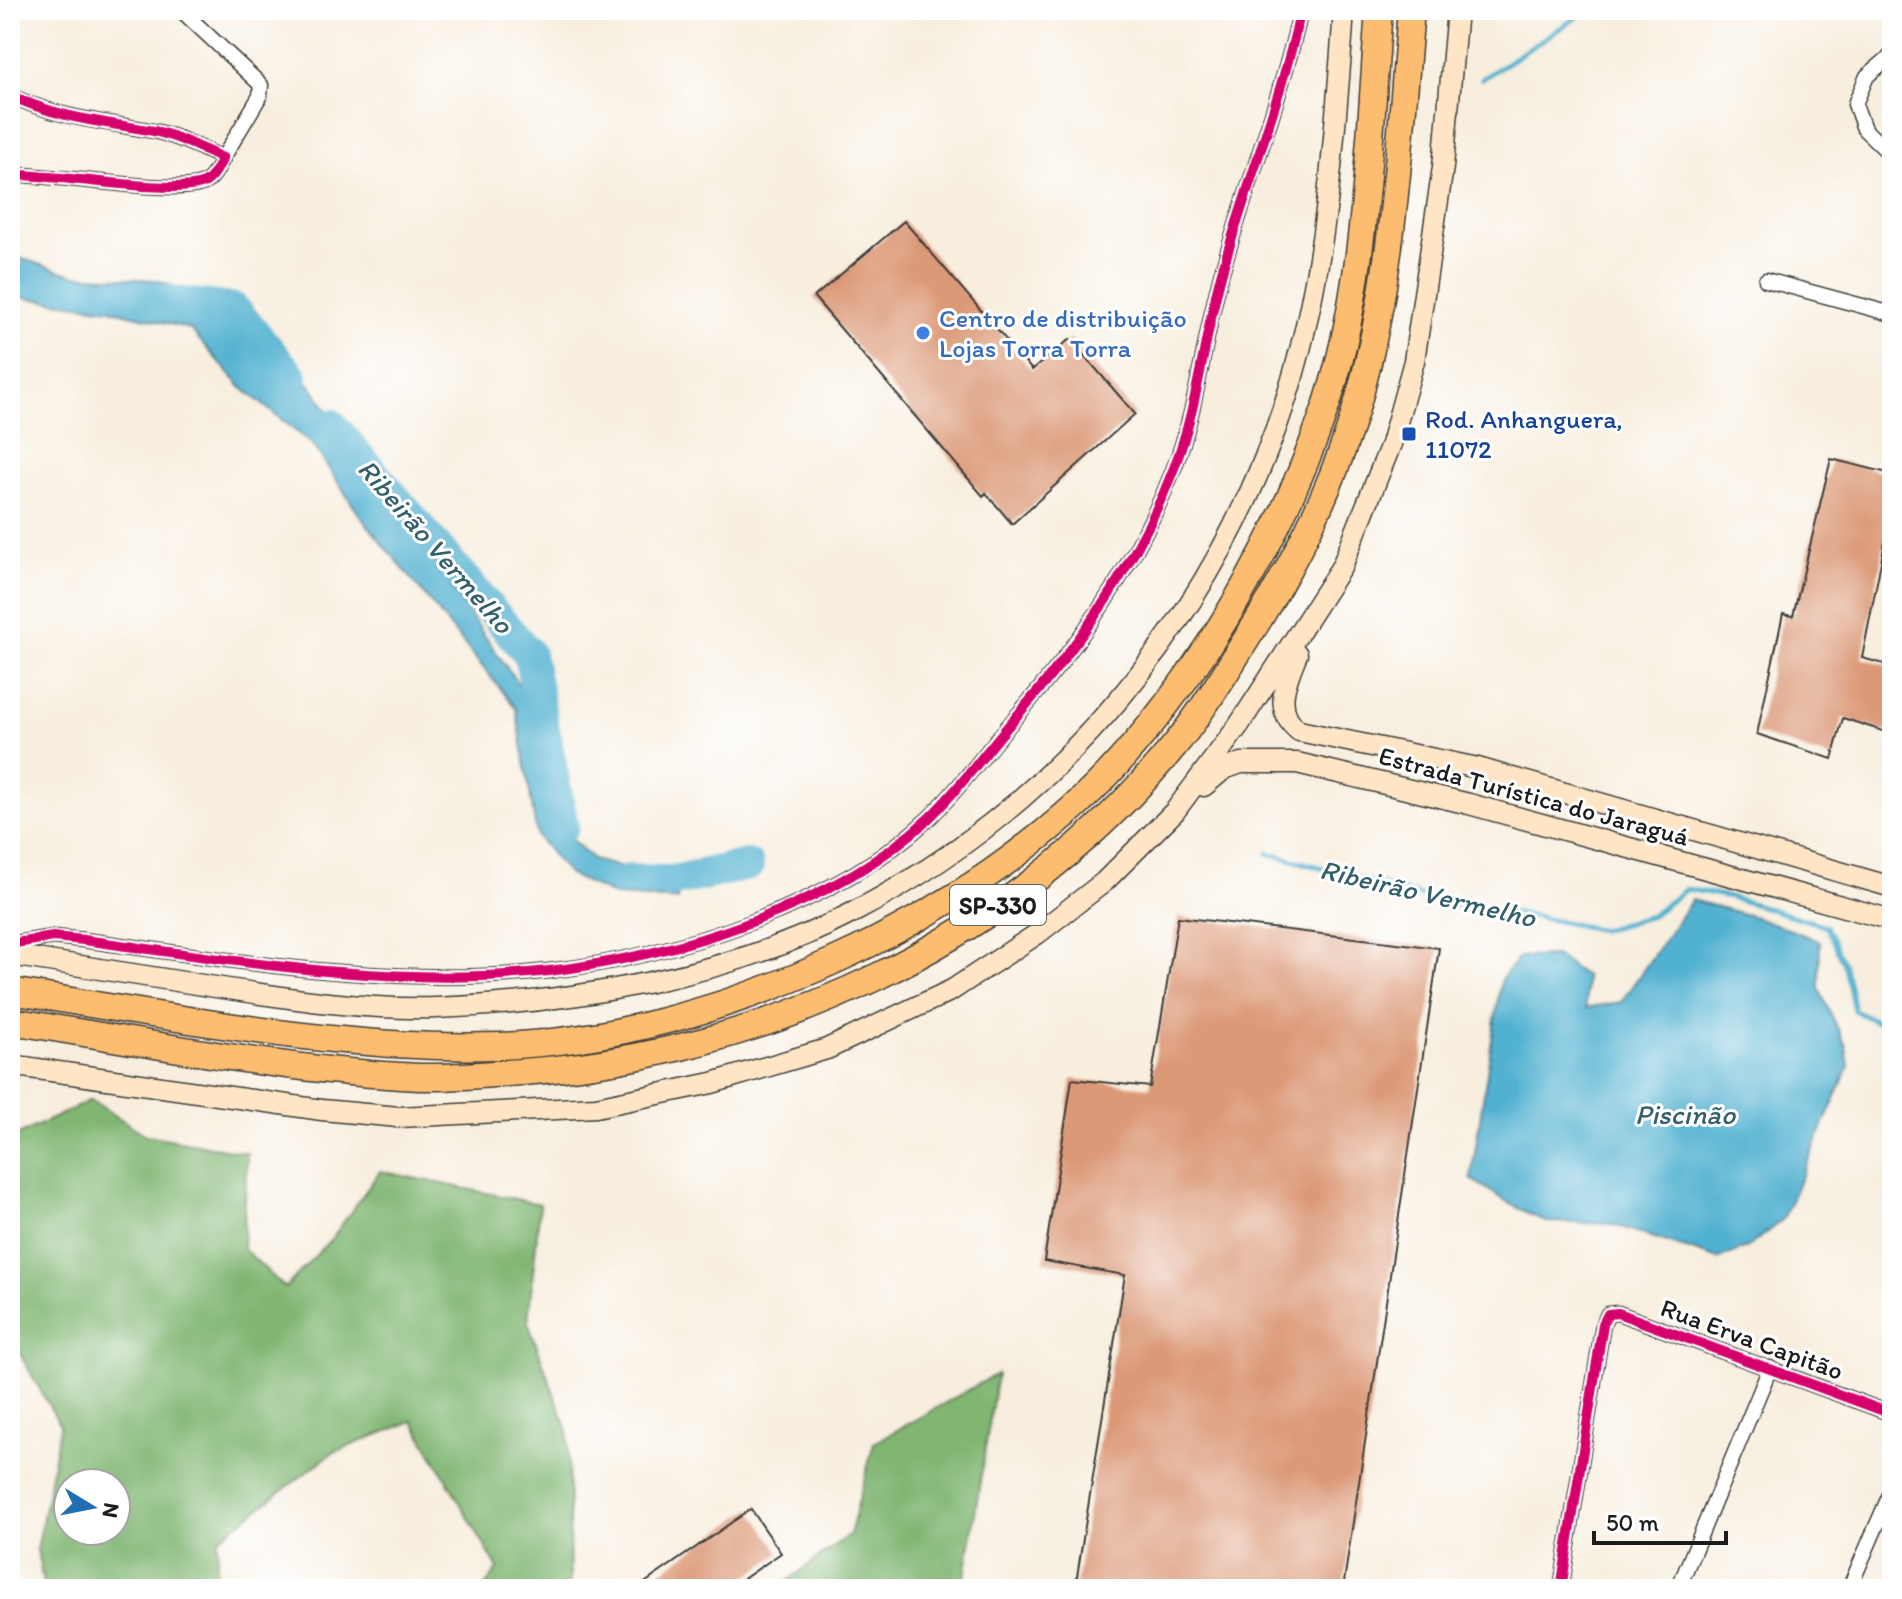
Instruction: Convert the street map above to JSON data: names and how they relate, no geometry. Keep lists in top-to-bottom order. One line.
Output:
{"streets":{"highway":["SP-330"],"main road":["Estrada Turística do Jaraguá"],"street":["Rua Erva Capitão"]},"water":["Ribeirão Vermelho","Piscinão"],"places":{"other":["Centro de distribuição Lojas Torra Torra"],"transit":["Rod. Anhanguera, 11072"]},"scale_bar":"50 m","north":"right"}
